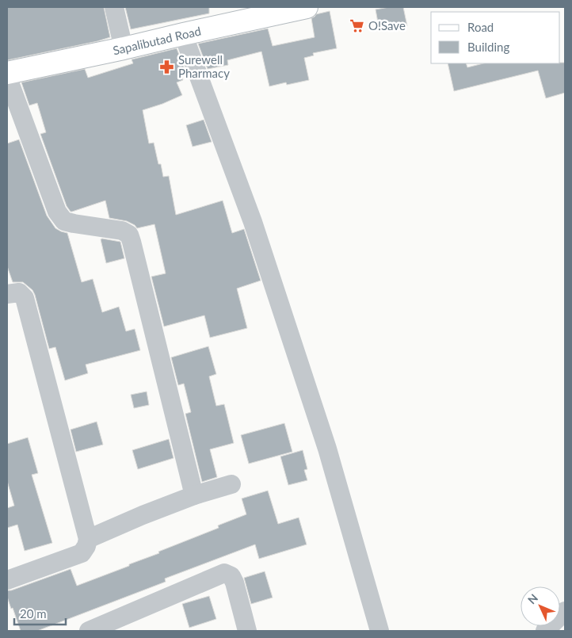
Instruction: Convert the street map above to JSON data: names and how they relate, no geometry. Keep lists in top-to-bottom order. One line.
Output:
{"streets":{"street":["Sapalibutad Road"]},"places":{"supermarket":["O!Save"],"pharmacy":["Surewell Pharmacy"]},"legend":["Road","Building"],"scale_bar":"20 m","north":"top left"}
